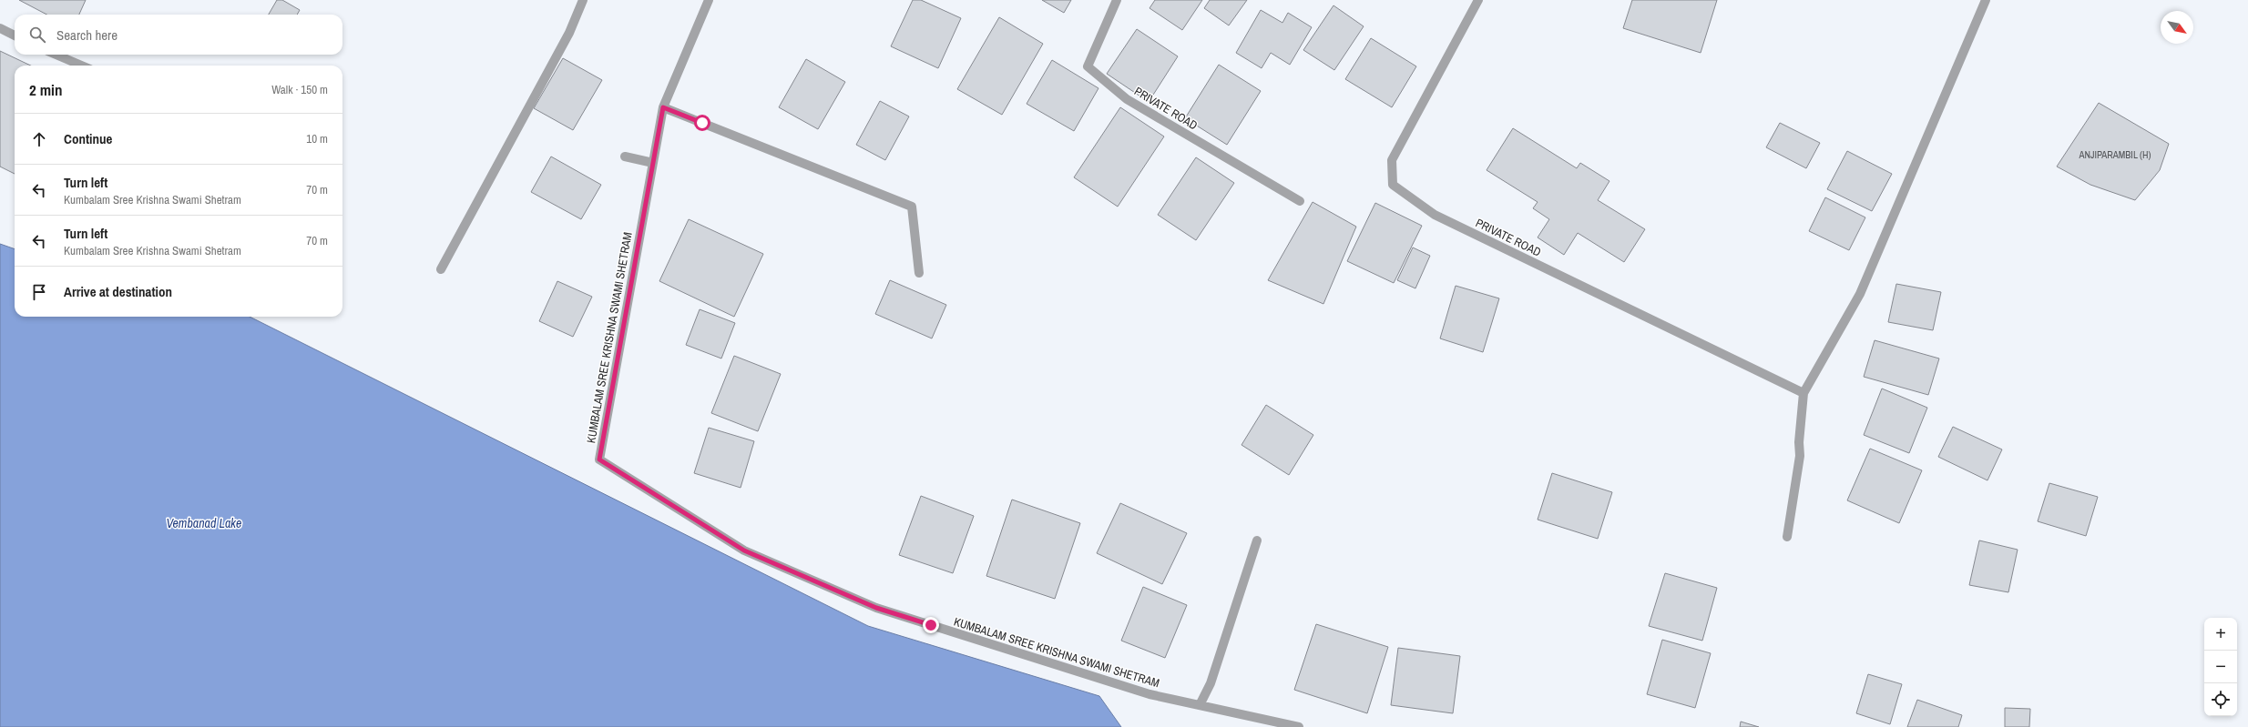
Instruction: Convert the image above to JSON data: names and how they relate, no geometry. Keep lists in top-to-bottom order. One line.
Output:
{"streets":{"street":["PRIVATE ROAD","KUMBALAM SREE KRISHNA SWAMI SHETRAM"]},"water":["Vembanad Lake"],"house_numbers":["ANJIPARAMBIL (H)"],"north":"bottom right","page":{"search":"Search here","heading":["2 min","Walk · 150 m"],"list":[["Continue","10 m"],["Turn left","Kumbalam Sree Krishna Swami Shetram","70 m"],["Turn left","Kumbalam Sree Krishna Swami Shetram","70 m"],"Arrive at destination"],"map_buttons":["+","−"]}}
